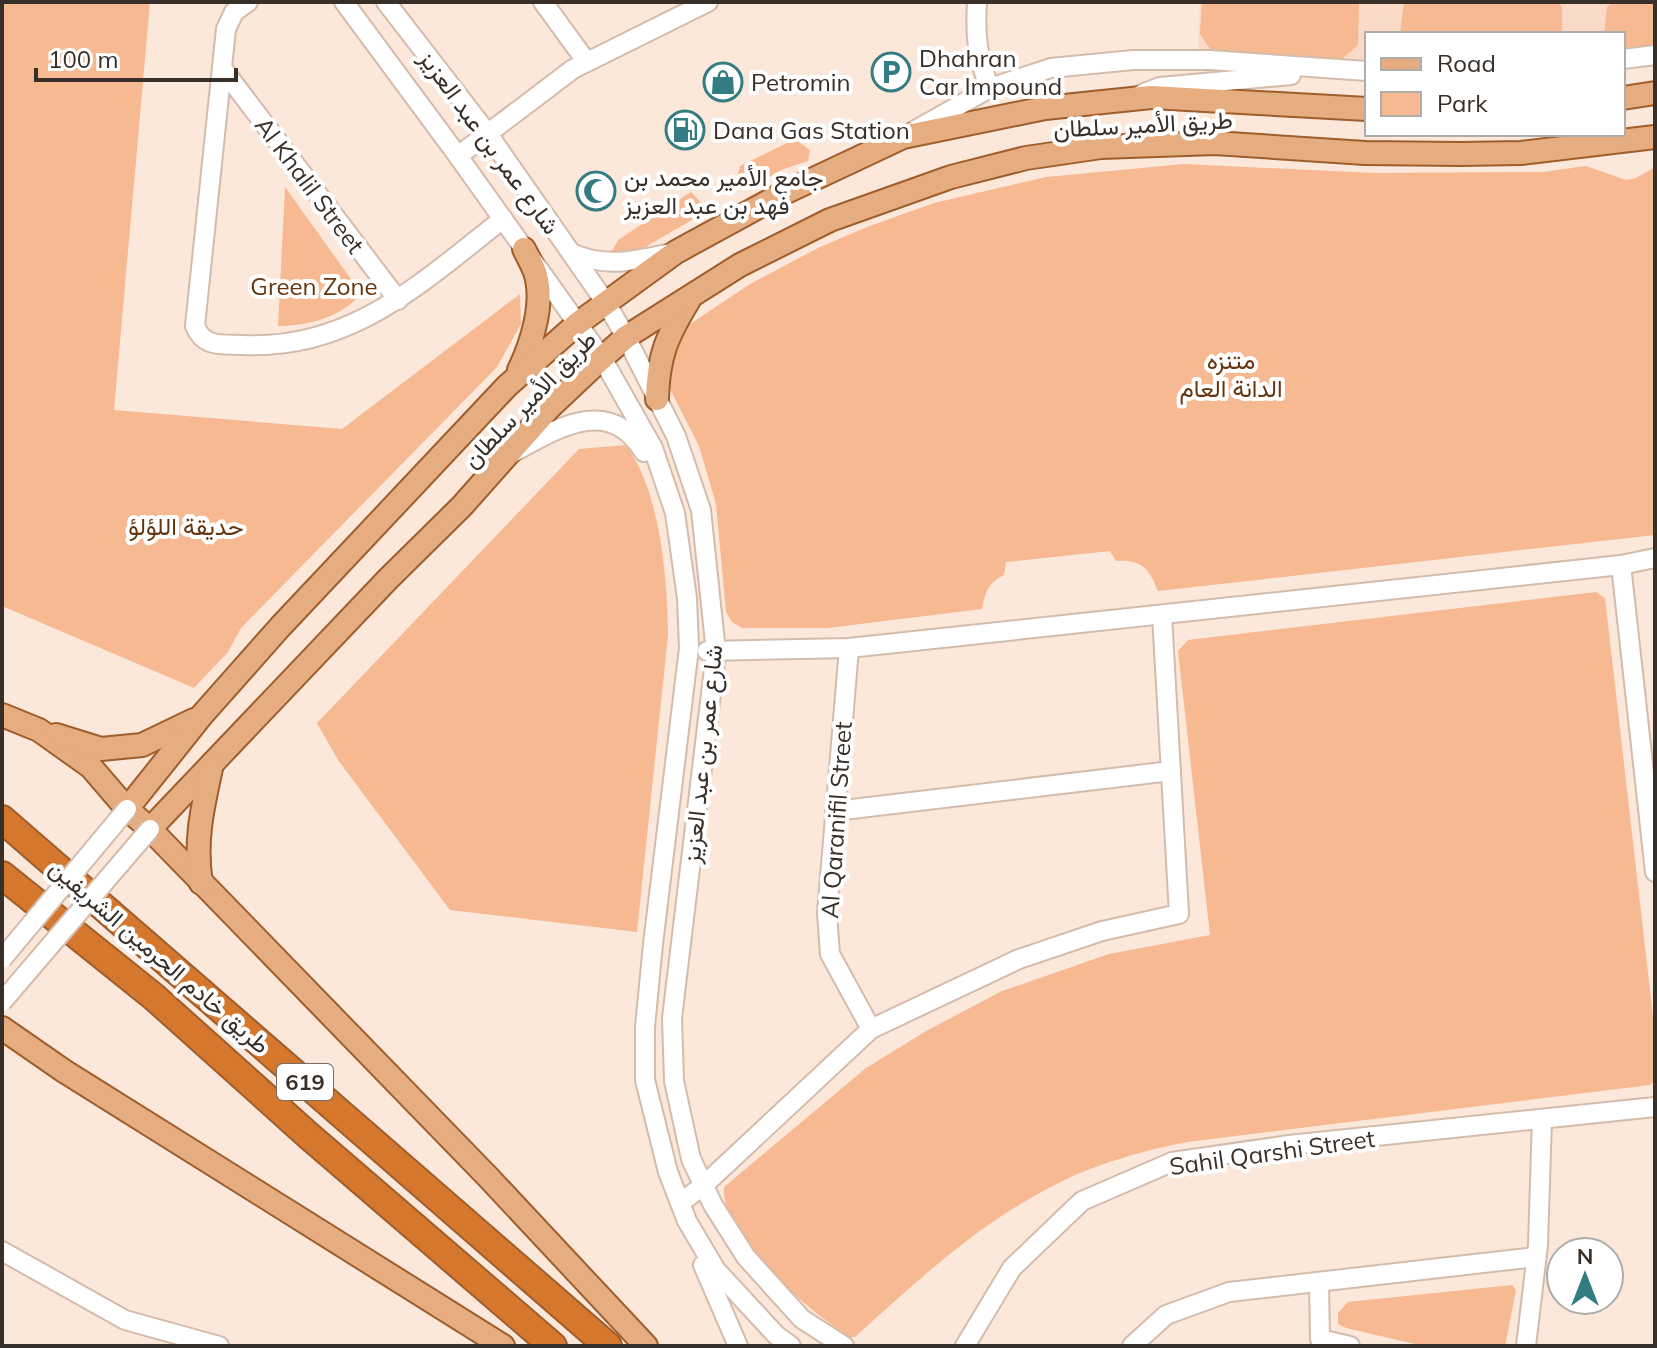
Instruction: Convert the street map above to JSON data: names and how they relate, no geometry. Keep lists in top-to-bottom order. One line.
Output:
{"streets":{"highway":["طريق خادم الحرمين الشريفين","619"],"main road":["طريق الأمير سلطان"],"street":["شارع عمر بن عبد العزيز","Al Khalil Street","Al Qaranifil Street","Sahil Qarshi Street"]},"crossings":[["طريق الأمير سلطان","شارع عمر بن عبد العزيز"]],"parks":["Green Zone","متنزه الدانة العام","حديقة اللؤلؤ"],"places":{"parking":["Dhahran Car Impound"],"shop":["Petromin"],"fuel station":["Dana Gas Station"],"mosque":["جامع الأمير محمد بن فهد بن عبد العزيز"]},"legend":["Road","Park"],"scale_bar":"100 m","north":"top"}
